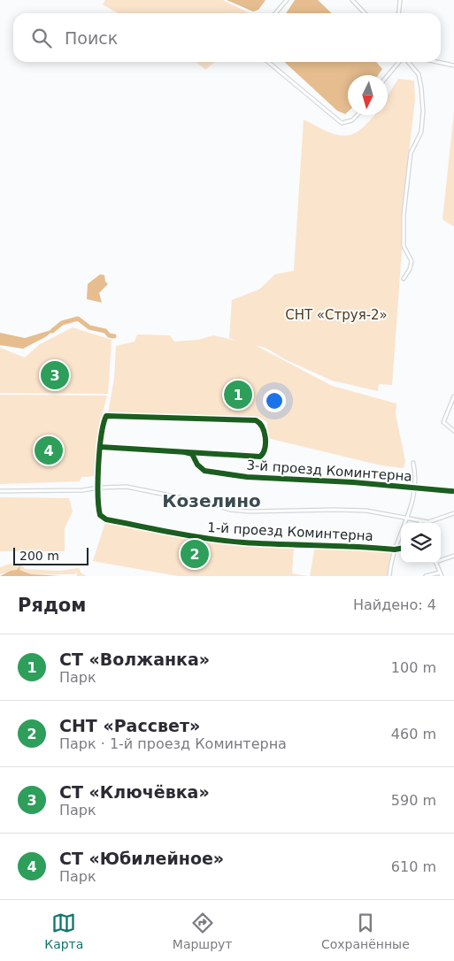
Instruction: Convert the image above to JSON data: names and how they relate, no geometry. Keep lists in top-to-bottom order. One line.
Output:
{"streets":{"street":["3-й проезд Коминтерна","1-й проезд Коминтерна"]},"crossings":[["3-й проезд Коминтерна","1-й проезд Коминтерна"]],"districts":["Козелино"],"parks":["СНТ «Струя-2»"],"scale_bar":"200 m","north":"bottom","page":{"search":"Поиск","pins":["3","1","4","2"],"scale":"200 m","heading":["Рядом","Найдено: 4"],"list":[{"mark":"1","name":"СТ «Волжанка»","note":"Парк","value":"100 m"},{"mark":"2","name":"СНТ «Рассвет»","note":"Парк · 1-й проезд Коминтерна","value":"460 m"},{"mark":"3","name":"СТ «Ключёвка»","note":"Парк","value":"590 m"},{"mark":"4","name":"СТ «Юбилейное»","note":"Парк","value":"610 m"}],"nav":["Карта","Маршрут","Сохранённые"]}}
